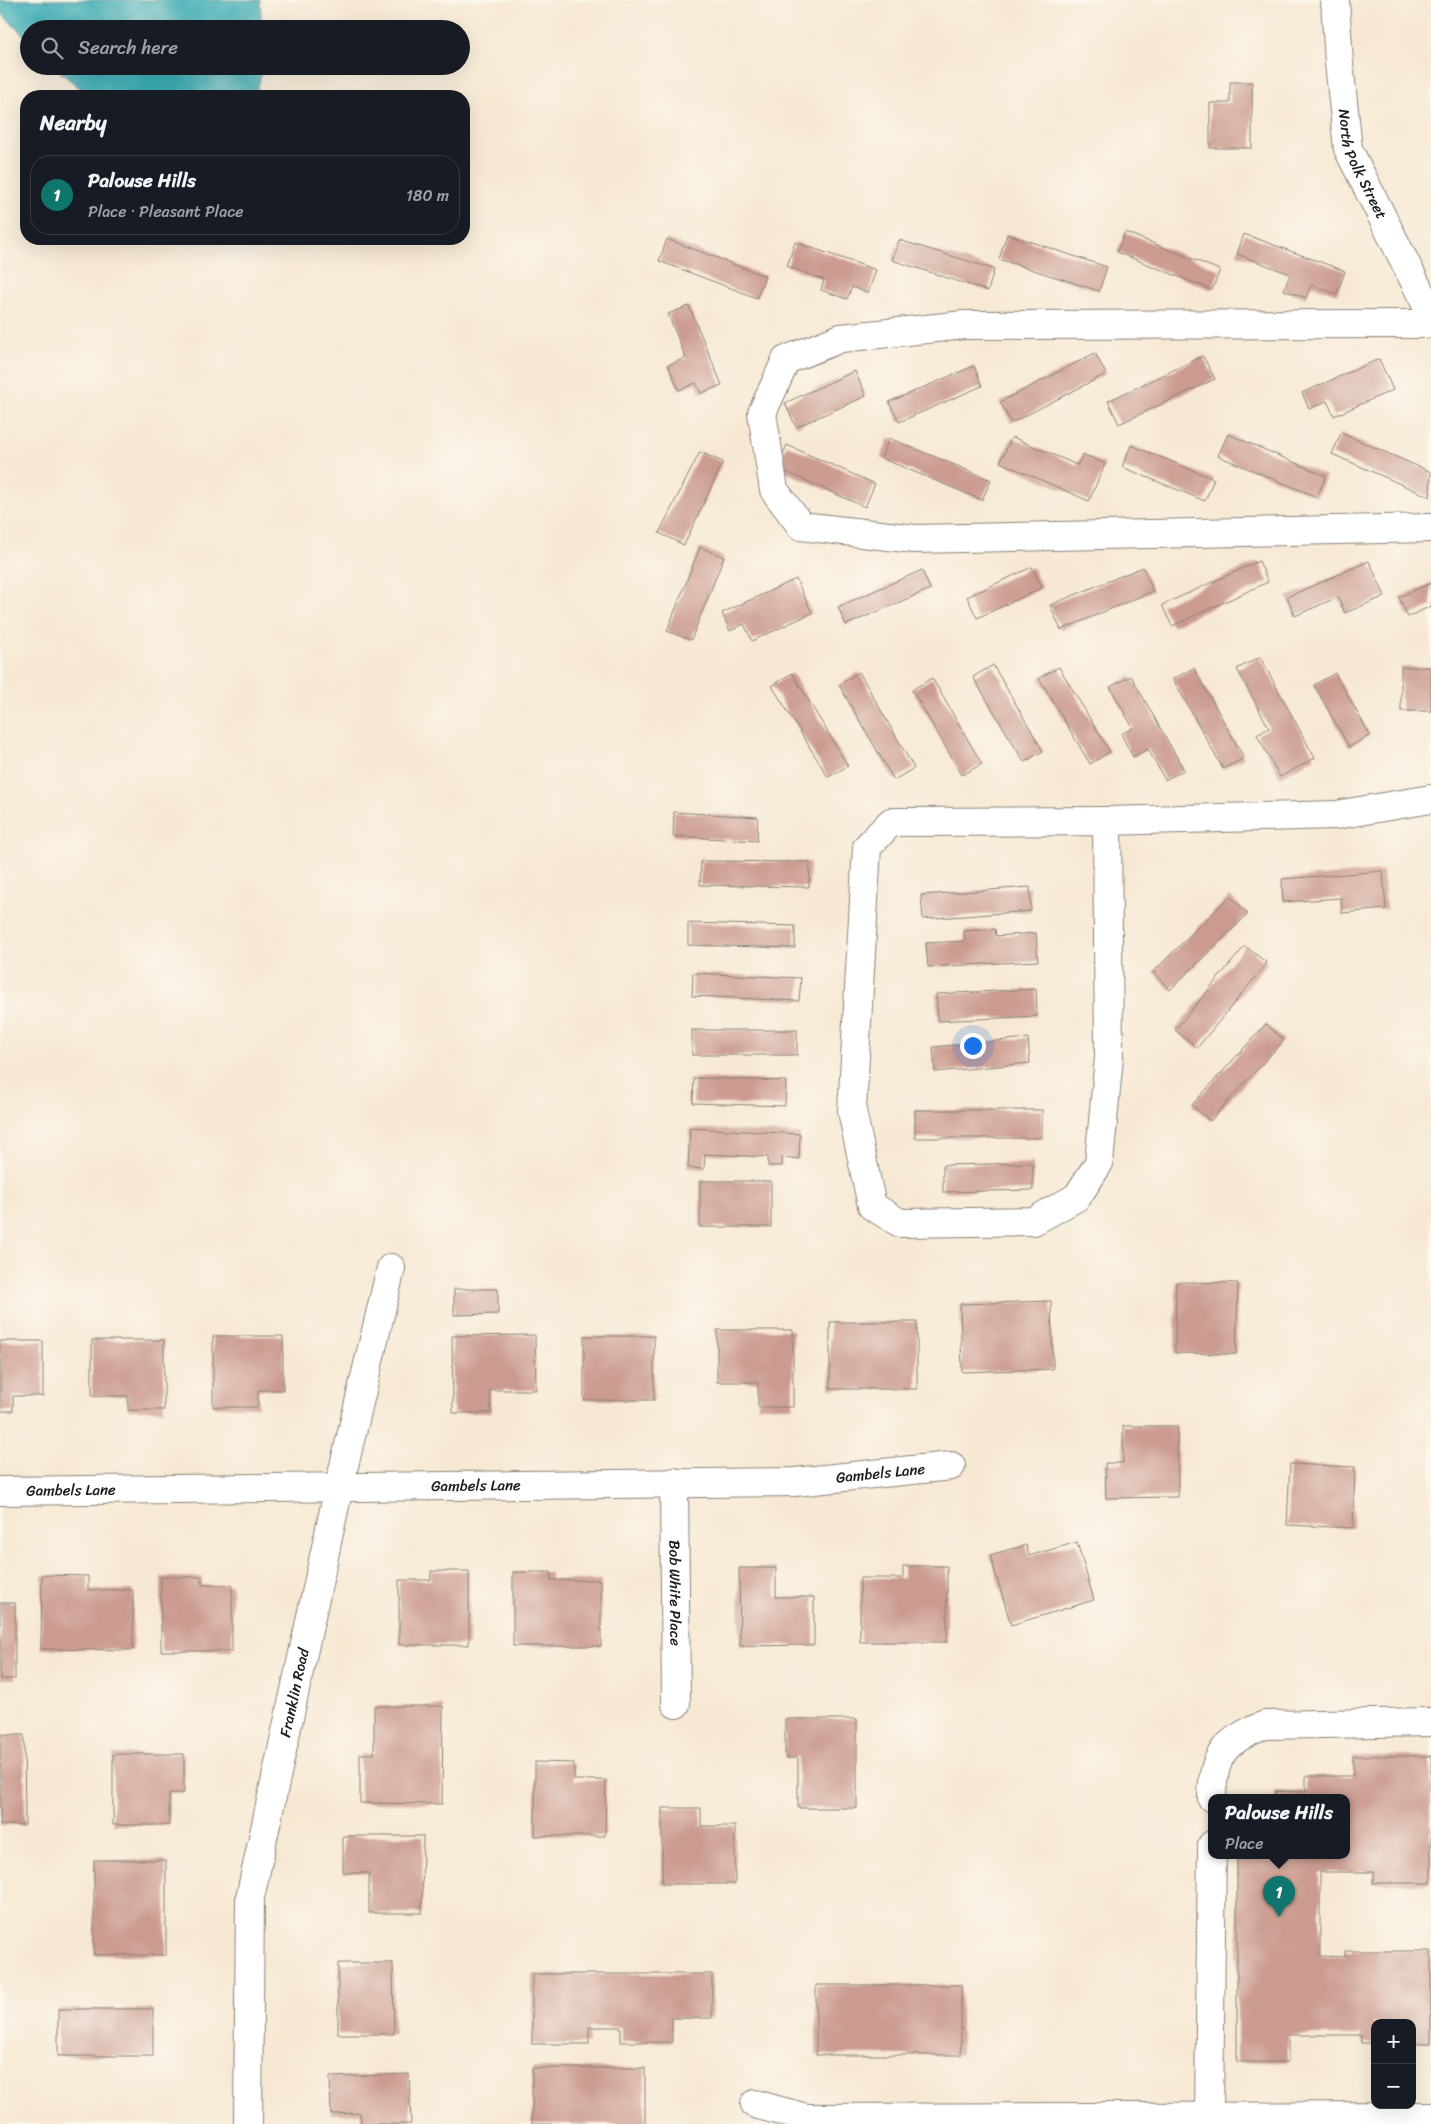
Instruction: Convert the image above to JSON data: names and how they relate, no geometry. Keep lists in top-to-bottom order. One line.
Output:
{"streets":{"street":["North Polk Street","Gambels Lane","Bob White Place","Franklin Road"]},"crossings":[["Gambels Lane","Bob White Place"],["Gambels Lane","Franklin Road"]],"page":{"search":"Search here","heading":"Nearby","list":[{"mark":"1","name":"Palouse Hills","note":"Place · Pleasant Place","value":"180 m"}],"popup":["Palouse Hills","Place"],"pins":"1","map_buttons":["+","−"]}}
